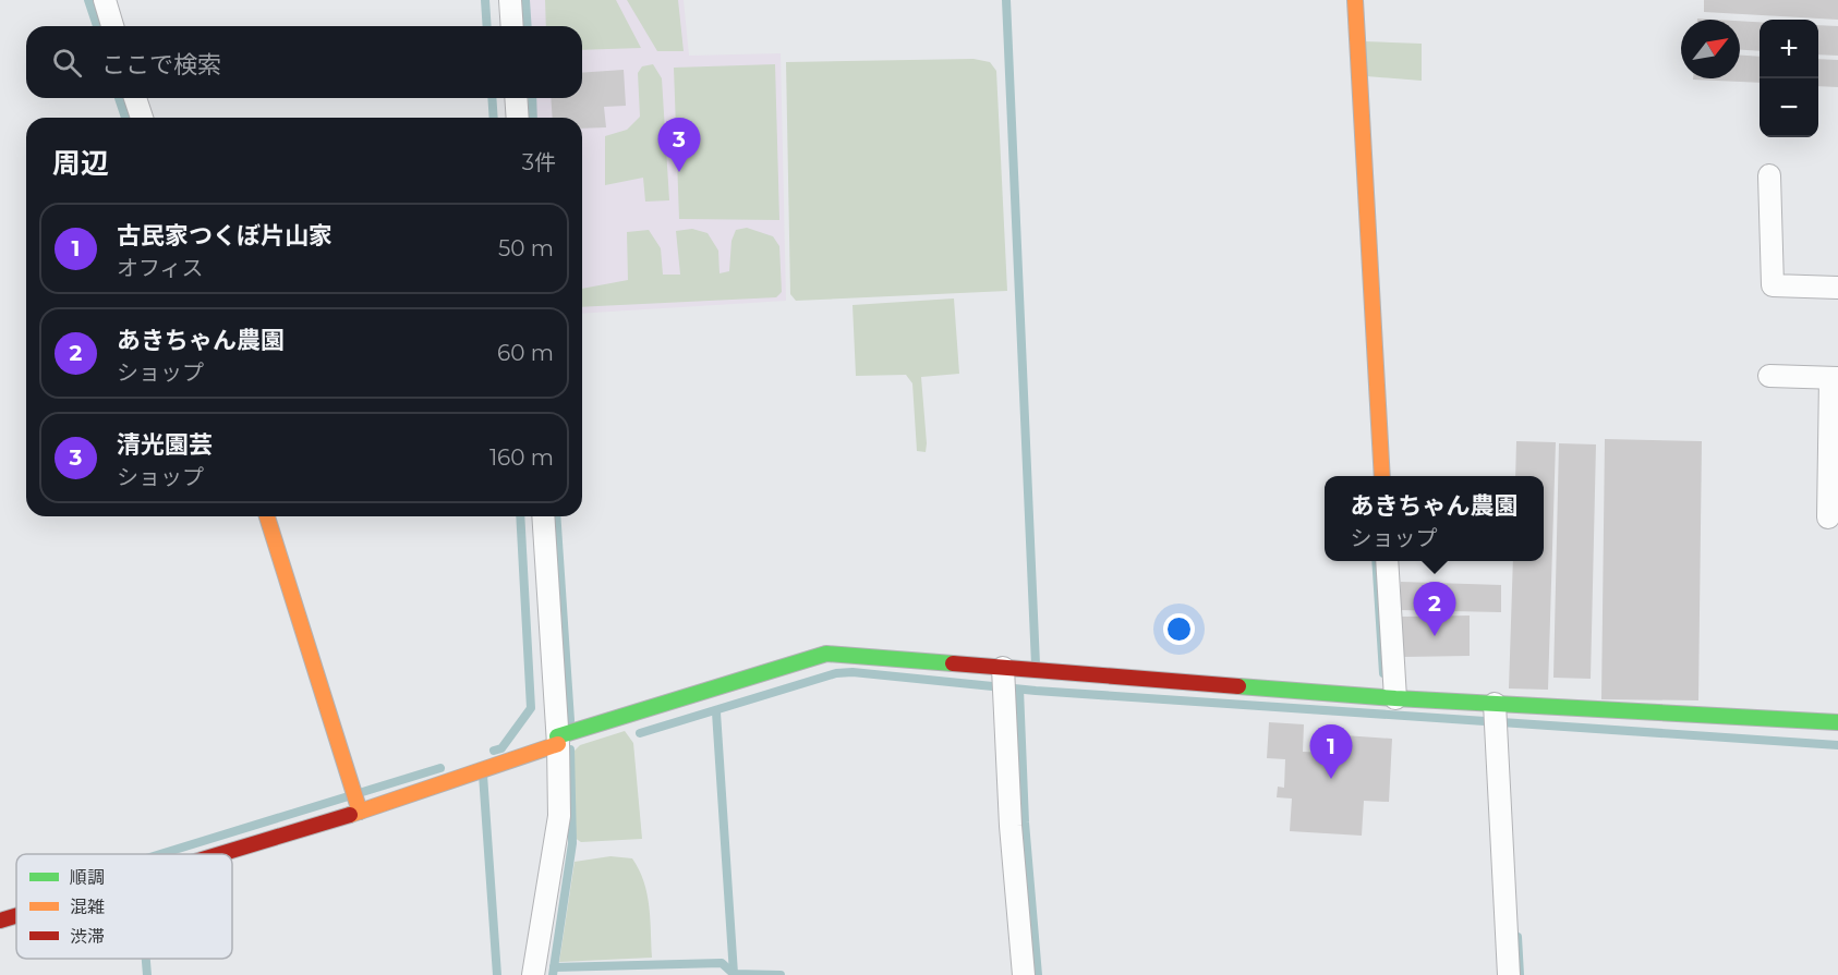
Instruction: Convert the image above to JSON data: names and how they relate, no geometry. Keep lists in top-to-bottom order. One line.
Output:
{"legend":["順調","混雑","渋滞"],"north":"top right","page":{"map_buttons":["+","−"],"search":"ここで検索","pins":["3","2","1"],"heading":["周辺","3件"],"list":[{"mark":"1","name":"古民家つくぼ片山家","note":"オフィス","value":"50 m"},{"mark":"2","name":"あきちゃん農園","note":"ショップ","value":"60 m"},{"mark":"3","name":"清光園芸","note":"ショップ","value":"160 m"}],"popup":["あきちゃん農園","ショップ"]}}
